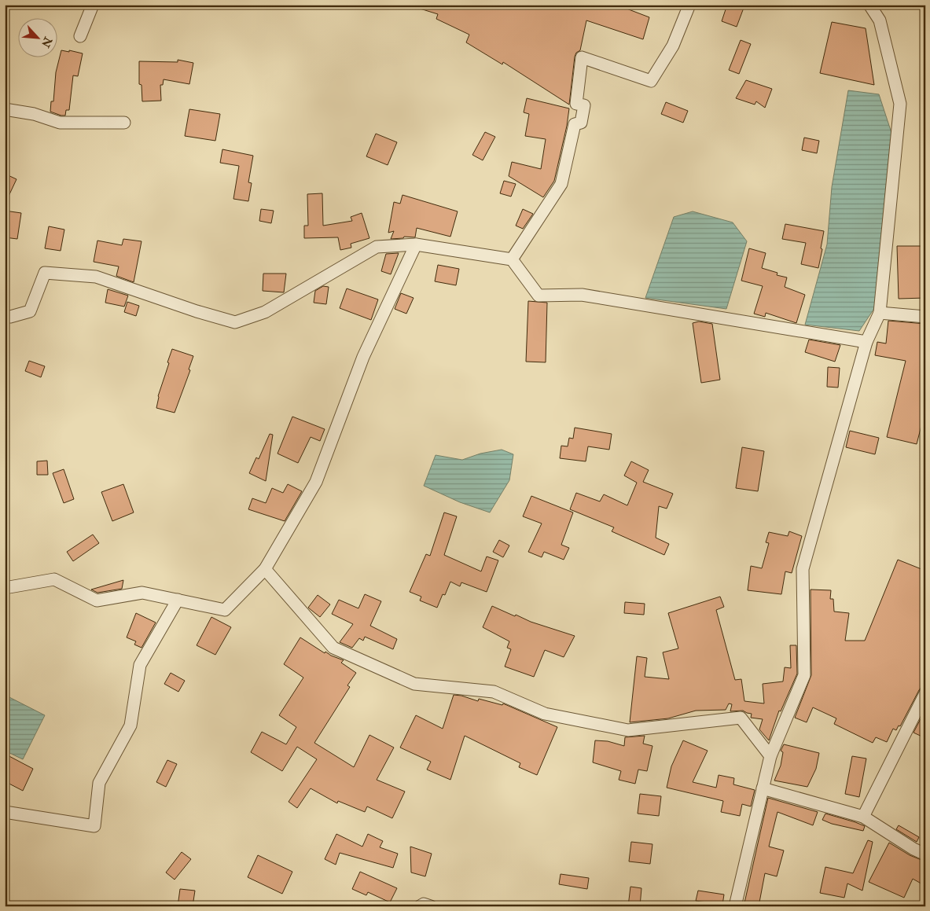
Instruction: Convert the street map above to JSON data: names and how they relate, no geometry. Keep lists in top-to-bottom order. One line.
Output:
{"north":"bottom right"}
